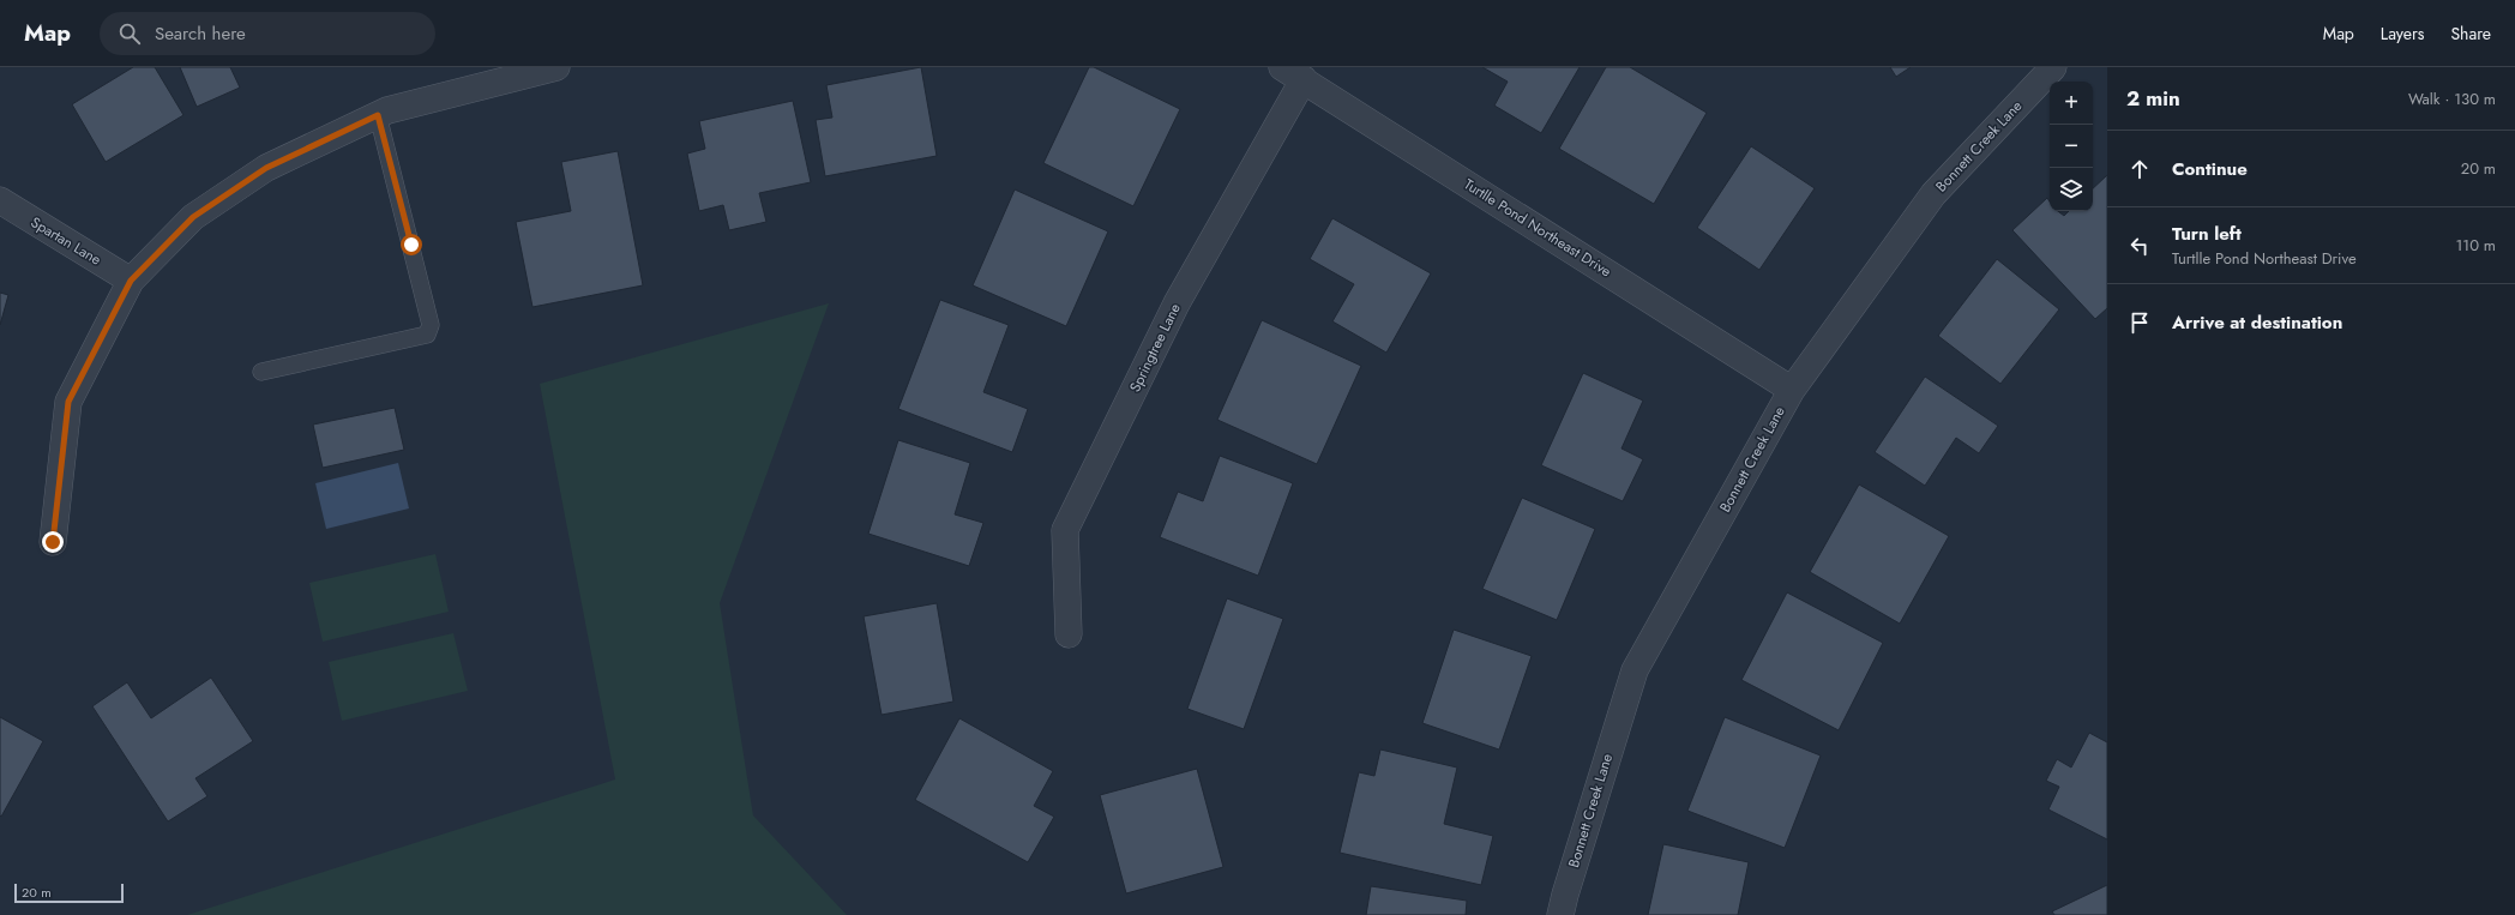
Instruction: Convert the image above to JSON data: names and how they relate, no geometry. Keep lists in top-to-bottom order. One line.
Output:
{"streets":{"street":["Bonnett Creek Lane","Turtlle Pond Northeast Drive","Spartan Lane","Springtree Lane"]},"crossings":[["Bonnett Creek Lane","Turtlle Pond Northeast Drive"],["Turtlle Pond Northeast Drive","Springtree Lane"]],"scale_bar":"20 m","page":{"header":"Map","search":"Search here","nav":["Map","Layers","Share"],"heading":["2 min","Walk · 130 m"],"map_buttons":["+","−"],"list":[["Continue","20 m"],["Turn left","Turtlle Pond Northeast Drive","110 m"],"Arrive at destination"],"scale":"20 m"}}
